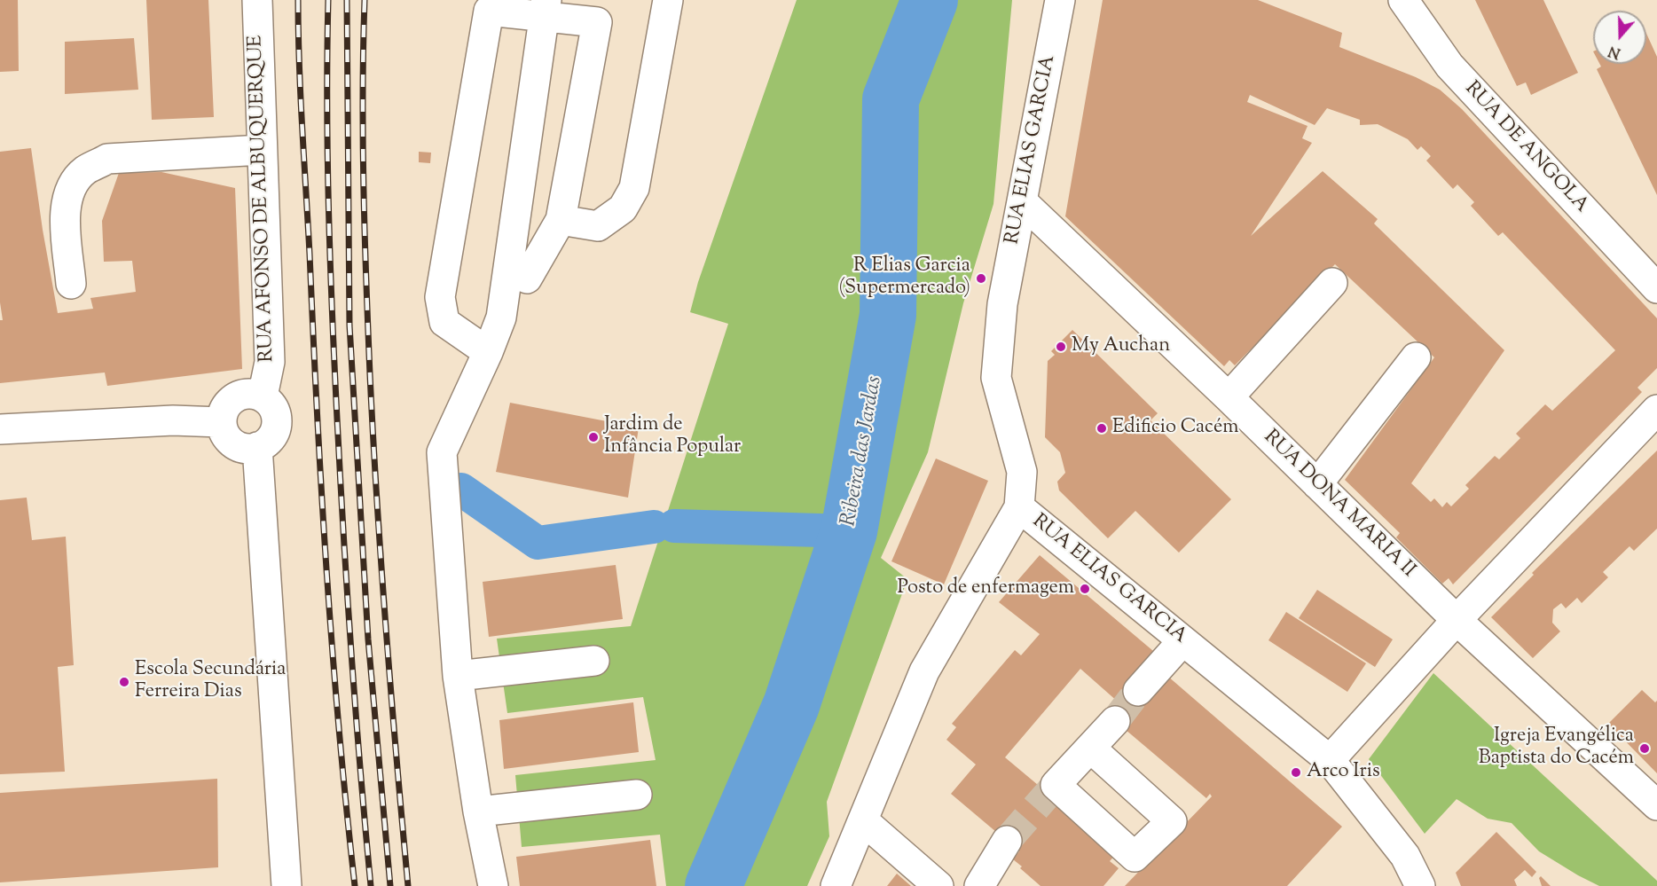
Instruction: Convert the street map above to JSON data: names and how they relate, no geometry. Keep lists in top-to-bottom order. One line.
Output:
{"streets":{"street":["RUA DE ANGOLA","RUA ELIAS GARCIA","RUA AFONSO DE ALBUQUERQUE","RUA DONA MARIA II"]},"crossings":[["RUA ELIAS GARCIA","RUA DONA MARIA II"]],"water":["Ribeira das Jardas"],"places":["R Elias Garcia (Supermercado)","My Auchan","Edificio Cacém","Jardim de Infância Popular","Posto de enfermagem","Escola Secundária Ferreira Dias","Igreja Evangélica Baptista do Cacém","Arco Iris"],"north":"bottom"}
